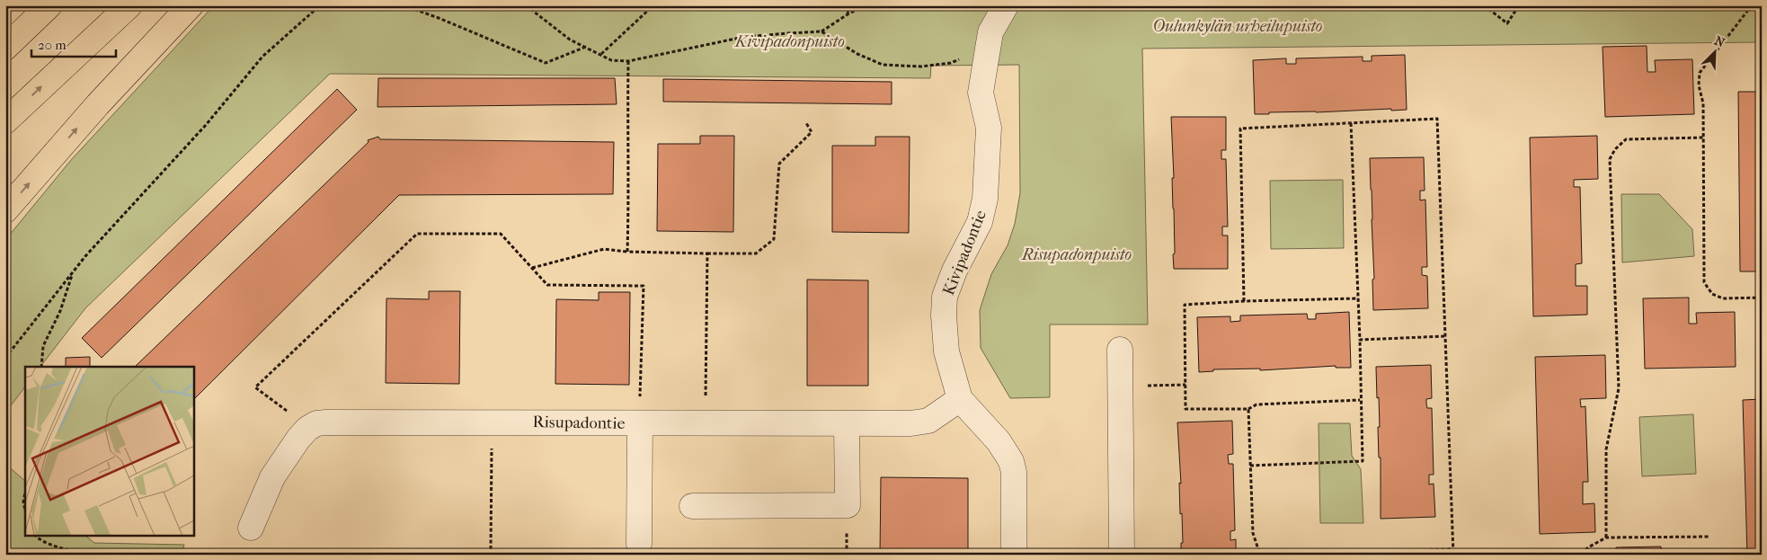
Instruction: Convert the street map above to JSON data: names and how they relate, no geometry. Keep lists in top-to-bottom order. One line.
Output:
{"streets":{"street":["Kivipadontie","Risupadontie"]},"crossings":[["Kivipadontie","Risupadontie"]],"parks":["Oulunkylän urheilupuisto","Kivipadonpuisto","Risupadonpuisto"],"scale_bar":"20 m","north":"top right"}
